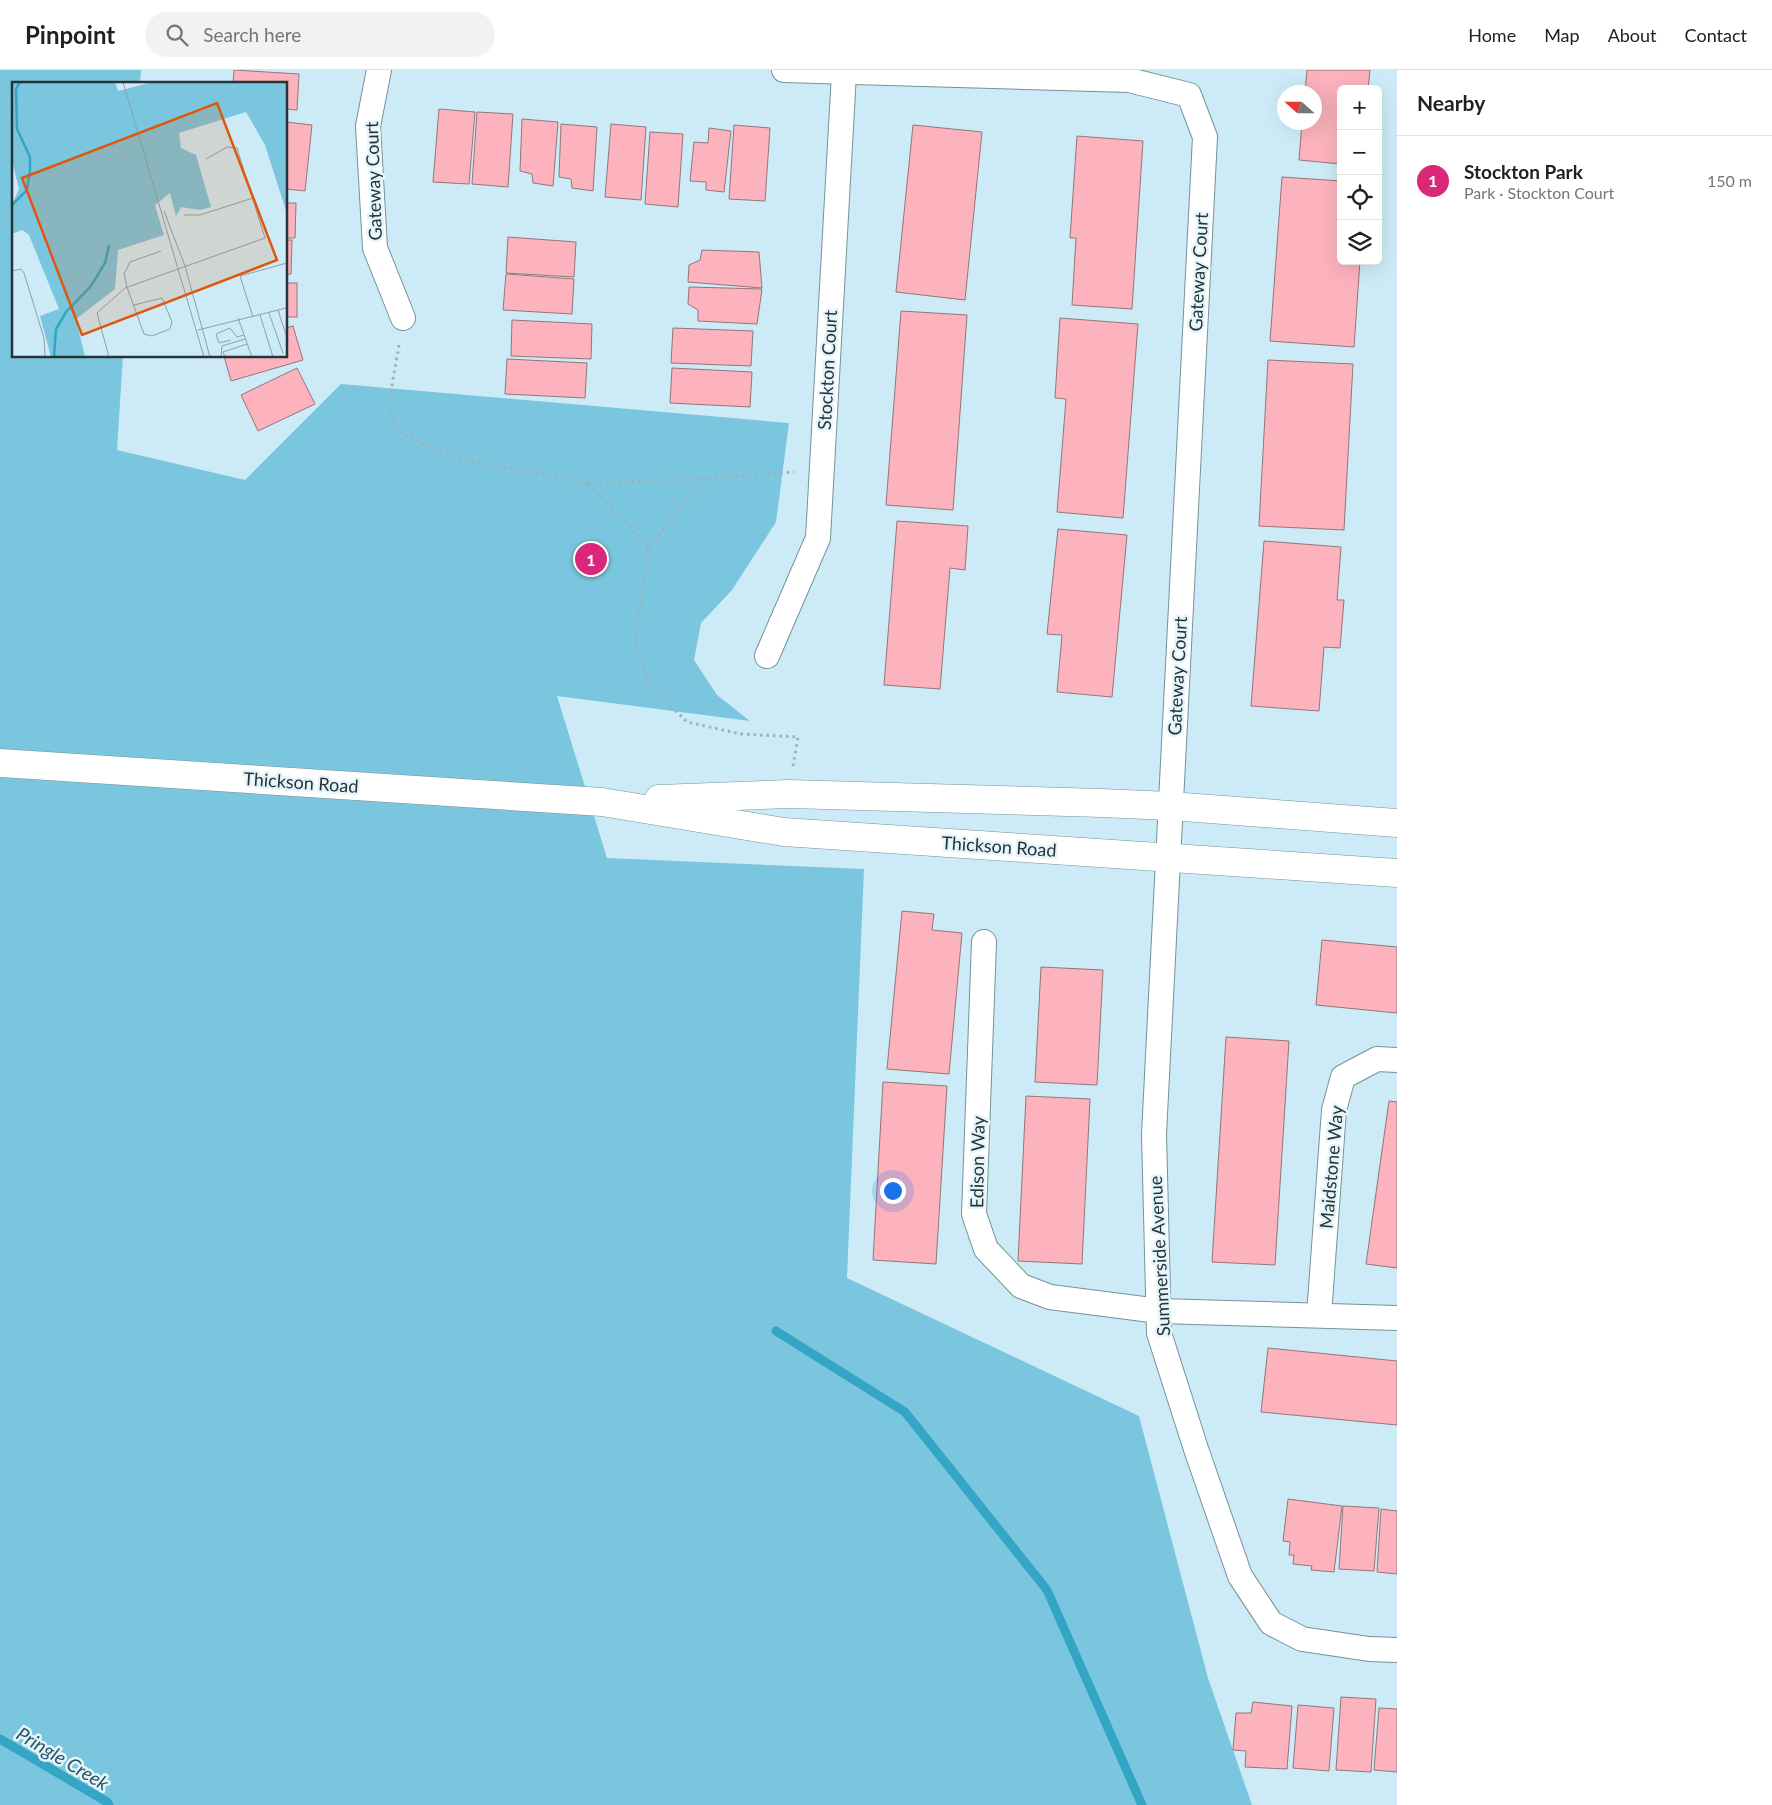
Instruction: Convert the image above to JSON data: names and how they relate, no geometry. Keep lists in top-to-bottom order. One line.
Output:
{"streets":{"main road":["Thickson Road"],"street":["Gateway Court","Stockton Court","Edison Way","Maidstone Way","Summerside Avenue"]},"crossings":[["Gateway Court","Stockton Court"],["Gateway Court","Thickson Road"],["Gateway Court","Summerside Avenue"],["Thickson Road","Summerside Avenue"],["Edison Way","Summerside Avenue"]],"water":["Pringle Creek"],"north":"left","page":{"header":"Pinpoint","search":"Search here","nav":["Home","Map","About","Contact"],"heading":"Nearby","map_buttons":["+","−"],"list":[{"mark":"1","name":"Stockton Park","note":"Park · Stockton Court","value":"150 m"}],"pins":"1"}}
